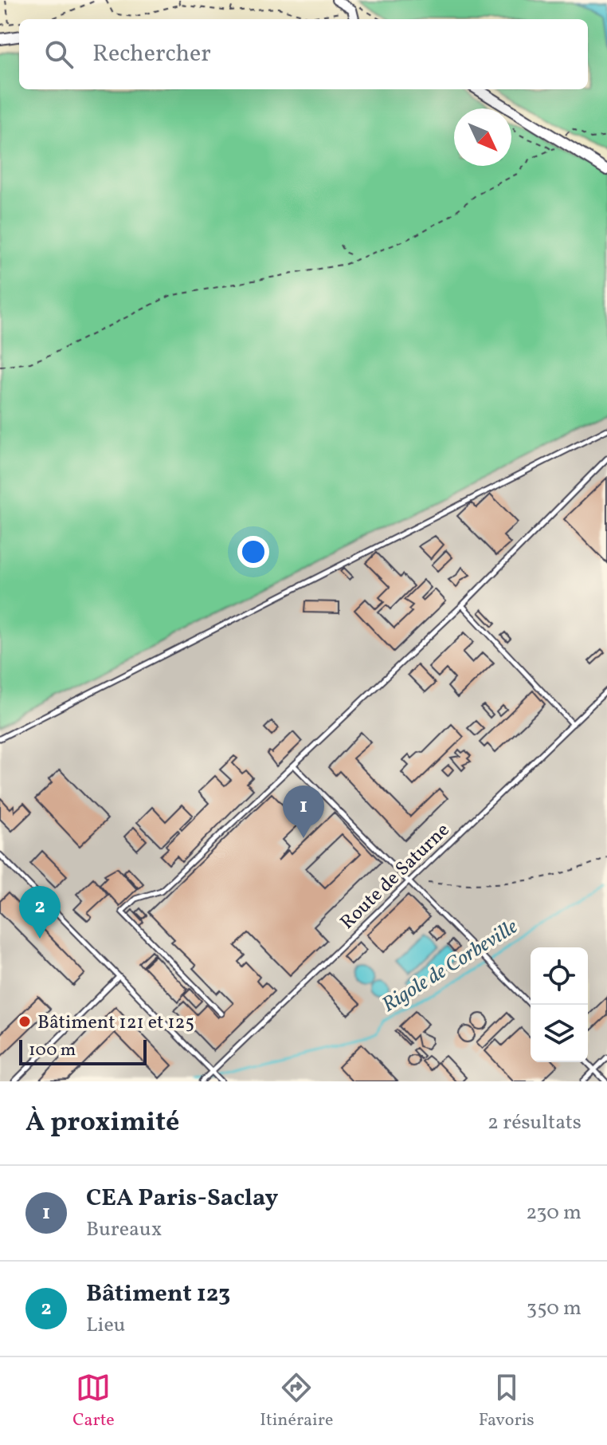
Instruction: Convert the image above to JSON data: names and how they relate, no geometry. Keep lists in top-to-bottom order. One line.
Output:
{"streets":{"lane":["Route de Saturne"]},"water":["Rigole de Corbeville"],"places":["Bâtiment 121 et 125"],"scale_bar":"100 m","north":"bottom right","page":{"search":"Rechercher","pins":["1","2"],"scale":"100 m","heading":["À proximité","2 résultats"],"list":[{"mark":"1","name":"CEA Paris-Saclay","note":"Bureaux","value":"230 m"},{"mark":"2","name":"Bâtiment 123","note":"Lieu","value":"350 m"}],"nav":["Carte","Itinéraire","Favoris"]}}
